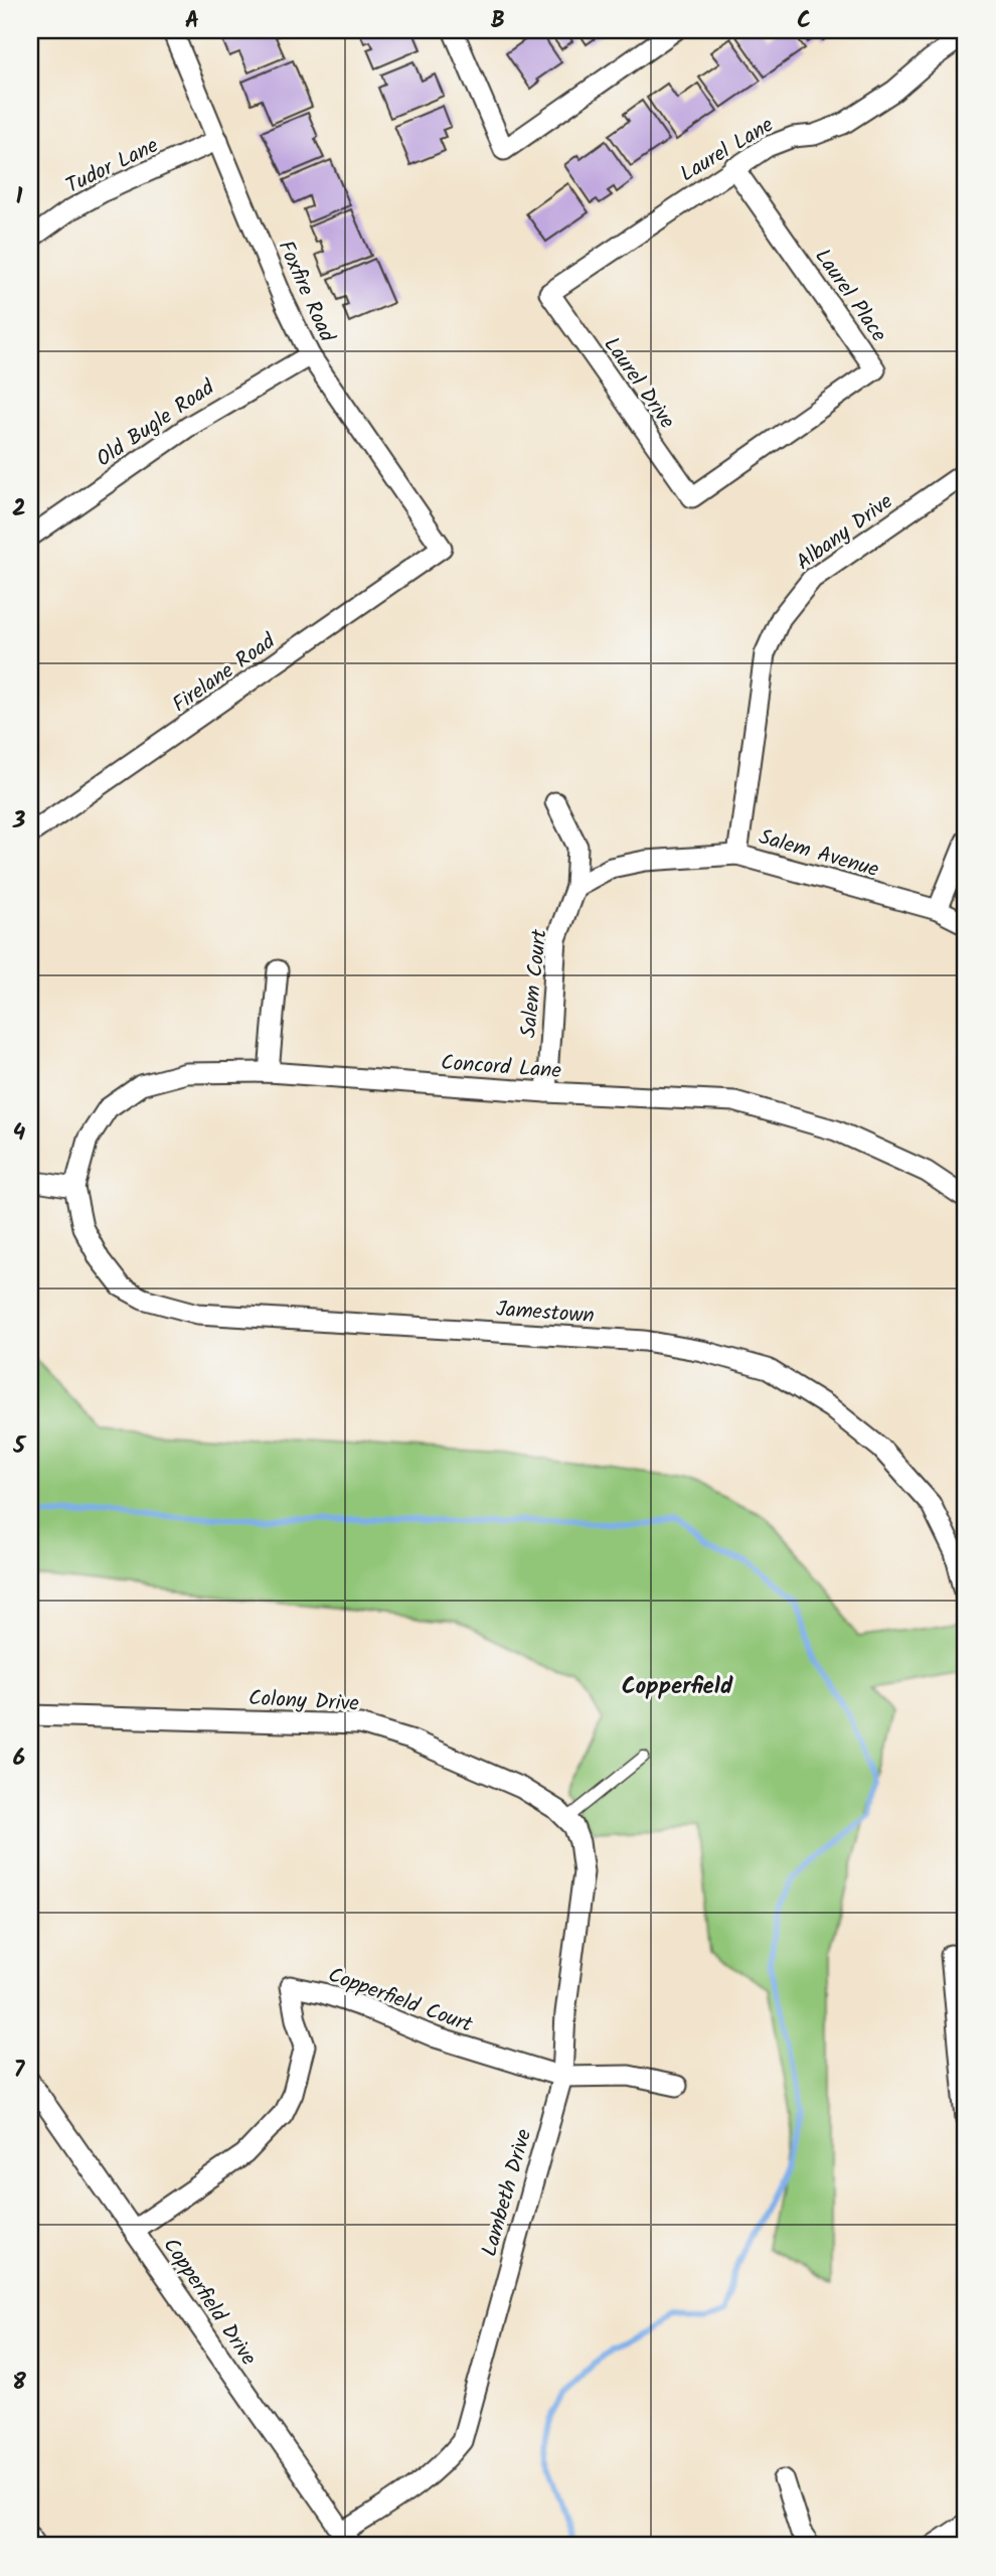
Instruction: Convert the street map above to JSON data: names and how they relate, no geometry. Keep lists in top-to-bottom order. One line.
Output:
{"streets":{"street":["Laurel Lane","Tudor Lane","Foxfire Road","Laurel Place","Laurel Drive","Old Bugle Road","Albany Drive","Firelane Road","Salem Avenue","Salem Court","Concord Lane","Jamestown","Colony Drive","Copperfield Court","Lambeth Drive","Copperfield Drive"]},"crossings":[["Laurel Lane","Laurel Place"],["Laurel Lane","Laurel Drive"],["Tudor Lane","Foxfire Road"],["Foxfire Road","Old Bugle Road"],["Foxfire Road","Firelane Road"],["Laurel Place","Laurel Drive"],["Albany Drive","Salem Avenue"],["Salem Avenue","Salem Court"],["Salem Court","Concord Lane"],["Concord Lane","Jamestown"],["Colony Drive","Lambeth Drive"],["Copperfield Court","Lambeth Drive"],["Copperfield Court","Copperfield Drive"],["Lambeth Drive","Copperfield Drive"]],"districts":["Copperfield"],"grid":{"columns":["A","B","C"],"rows":["1","2","3","4","5","6","7","8"]}}
